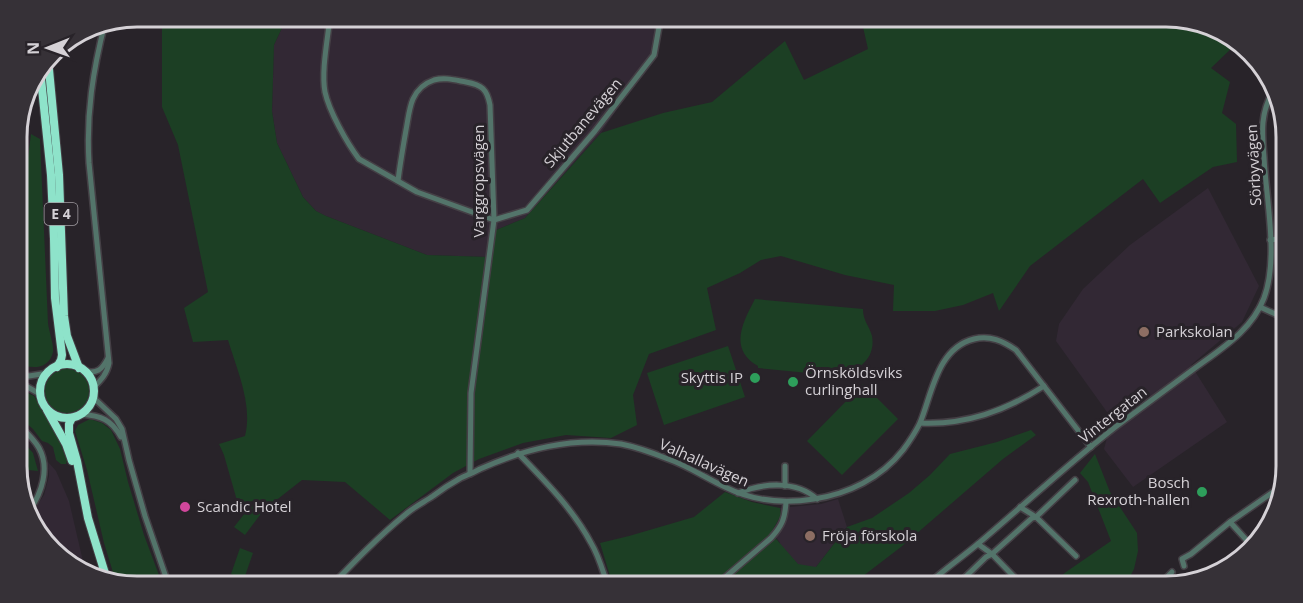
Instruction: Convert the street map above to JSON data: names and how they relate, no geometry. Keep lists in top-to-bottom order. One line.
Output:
{"streets":{"highway":["E 4"],"street":["Skjutbanevägen","Sörbyvägen","Varggropsvägen","Vintergatan","Valhallavägen"]},"crossings":[["Skjutbanevägen","Varggropsvägen"],["Sörbyvägen","Vintergatan"],["Varggropsvägen","Valhallavägen"],["Vintergatan","Valhallavägen"]],"places":["Parkskolan","Skyttis IP","Örnsköldsviks curlinghall","Bosch Rexroth-hallen","Scandic Hotel","Fröja förskola"],"north":"left"}
